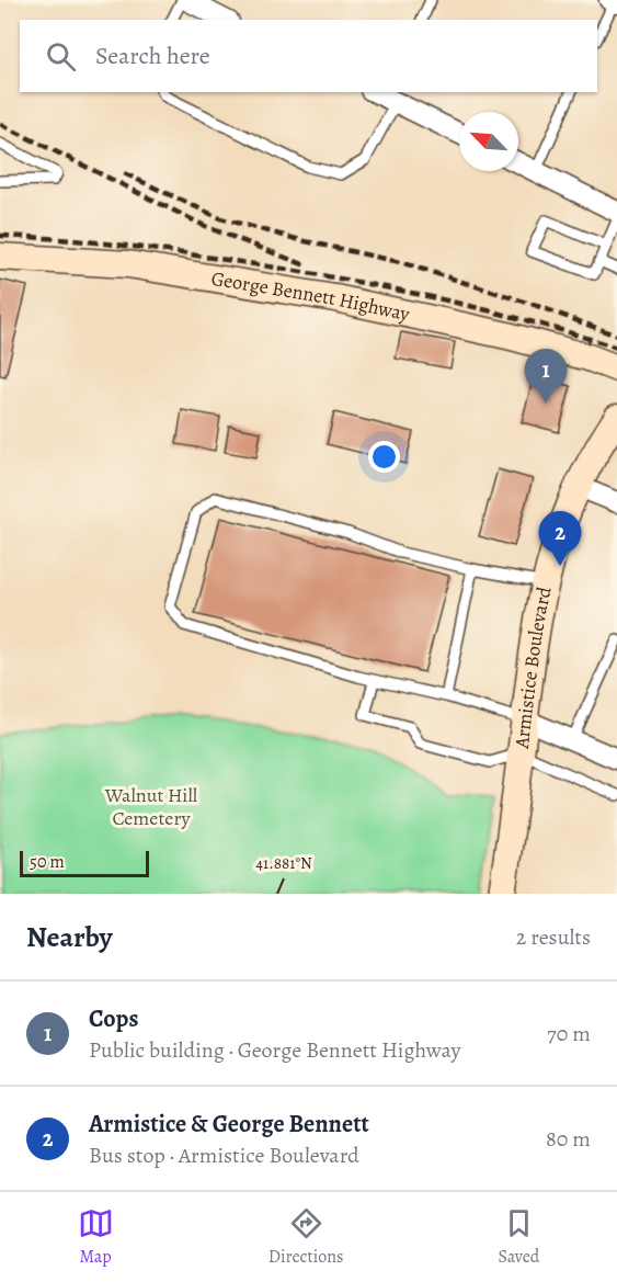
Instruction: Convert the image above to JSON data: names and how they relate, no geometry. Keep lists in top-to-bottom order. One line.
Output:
{"streets":{"main road":["George Bennett Highway","Armistice Boulevard"]},"parks":["Walnut Hill Cemetery"],"scale_bar":"50 m","north":"top left","page":{"search":"Search here","pins":["1","2"],"scale":"50 m","heading":["Nearby","2 results"],"list":[{"mark":"1","name":"Cops","note":"Public building · George Bennett Highway","value":"70 m"},{"mark":"2","name":"Armistice & George Bennett","note":"Bus stop · Armistice Boulevard","value":"80 m"}],"nav":["Map","Directions","Saved"]},"coordinates":["41.881°N"]}
